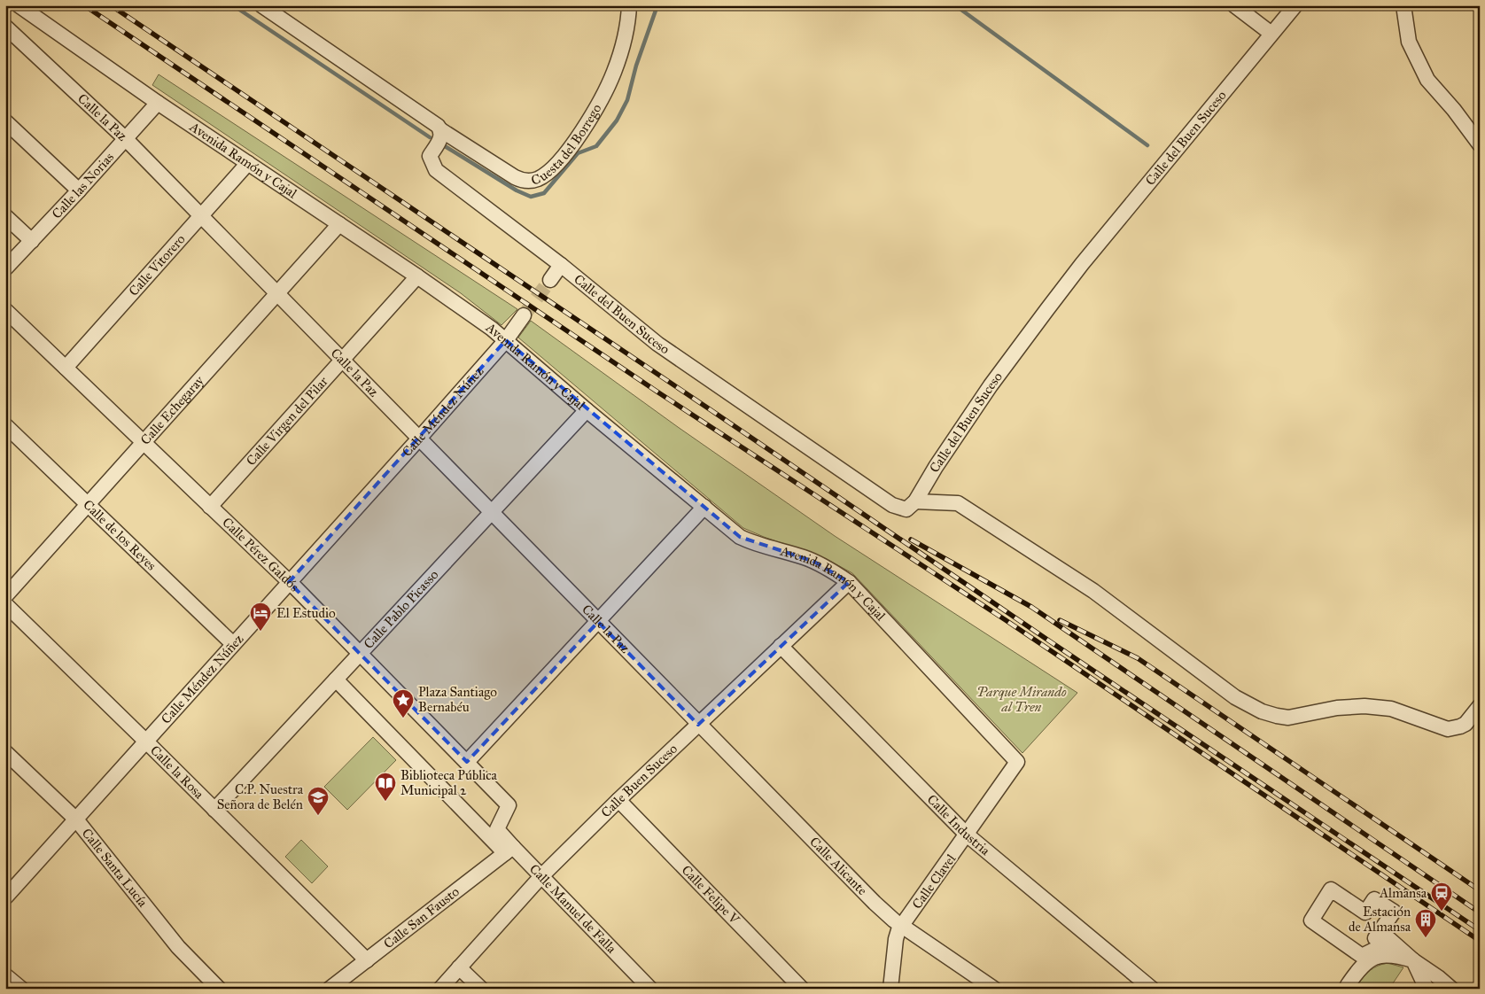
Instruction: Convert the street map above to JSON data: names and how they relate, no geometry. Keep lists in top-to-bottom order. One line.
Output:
{"streets":{"street":["Calle la Paz","Calle del Buen Suceso","Cuesta del Borrego","Avenida Ramón y Cajal","Calle las Norias","Calle Vitorero","Calle Echegaray","Calle Méndez Núñez","Calle Virgen del Pilar","Calle de los Reyes","Calle Pérez Galdós","Calle Pablo Picasso","Calle la Rosa","Calle Buen Suceso","Calle Industria","Calle Alicante","Calle Santa Lucía","Calle Clavel","Calle Felipe V","Calle Manuel de Falla","Calle San Fausto"]},"crossings":[["Calle la Paz","Calle las Norias"],["Calle la Paz","Calle Vitorero"],["Calle la Paz","Calle Echegaray"],["Calle la Paz","Calle Méndez Núñez"],["Calle la Paz","Calle Virgen del Pilar"],["Calle la Paz","Calle Pablo Picasso"],["Calle la Paz","Calle Buen Suceso"],["Calle la Paz","Calle Alicante"],["Avenida Ramón y Cajal","Calle las Norias"],["Avenida Ramón y Cajal","Calle Vitorero"],["Avenida Ramón y Cajal","Calle Echegaray"],["Avenida Ramón y Cajal","Calle Méndez Núñez"],["Avenida Ramón y Cajal","Calle Virgen del Pilar"],["Avenida Ramón y Cajal","Calle Pablo Picasso"],["Avenida Ramón y Cajal","Calle Buen Suceso"],["Avenida Ramón y Cajal","Calle Clavel"],["Calle Vitorero","Calle Pérez Galdós"],["Calle Echegaray","Calle de los Reyes"],["Calle Echegaray","Calle Pérez Galdós"],["Calle Méndez Núñez","Calle de los Reyes"],["Calle Méndez Núñez","Calle Pérez Galdós"],["Calle Méndez Núñez","Calle la Rosa"],["Calle Méndez Núñez","Calle Santa Lucía"],["Calle Virgen del Pilar","Calle Pérez Galdós"],["Calle Pérez Galdós","Calle Pablo Picasso"],["Calle Pérez Galdós","Calle Manuel de Falla"],["Calle Pablo Picasso","Calle la Rosa"],["Calle la Rosa","Calle San Fausto"],["Calle Buen Suceso","Calle Industria"],["Calle Buen Suceso","Calle Alicante"],["Calle Buen Suceso","Calle Felipe V"],["Calle Buen Suceso","Calle Manuel de Falla"],["Calle Industria","Calle Clavel"],["Calle Alicante","Calle Clavel"],["Calle Manuel de Falla","Calle San Fausto"]],"parks":["Parque Mirando al Tren"],"places":{"hotel":["El Estudio"],"place":["Plaza Santiago Bernabéu"],"library":["Biblioteca Pública Municipal 2"],"school or university":["C.P. Nuestra Señora de Belén"],"station":["Almansa"],"building":["Estación de Almansa"]}}
